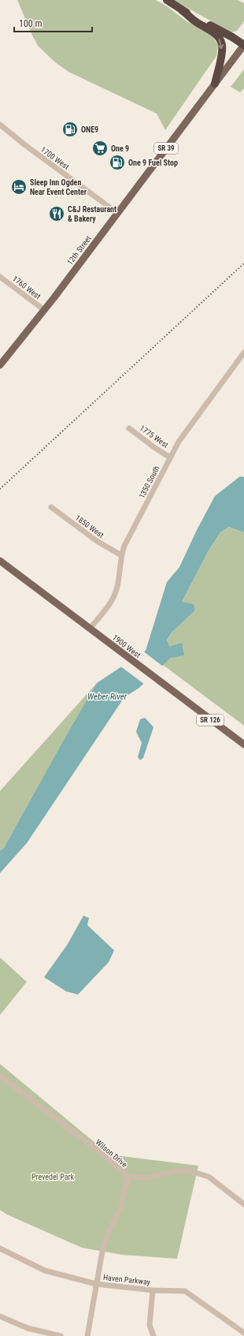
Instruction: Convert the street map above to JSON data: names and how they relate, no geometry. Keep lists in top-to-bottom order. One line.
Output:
{"streets":{"main road":["SR 39","12th Street","1900 West","SR 126"],"street":["1700 West","1760 West","1775 West","1350 South","1850 West","Wilson Drive","Haven Parkway"]},"crossings":[["SR 39","12th Street"],["1700 West","12th Street"],["12th Street","1760 West"],["1775 West","1350 South"],["1350 South","1850 West"],["1350 South","1900 West"]],"water":["Weber River"],"parks":["Prevedel Park"],"places":{"fuel station":["ONE9","One 9 Fuel Stop"],"supermarket":["One 9"],"hotel":["Sleep Inn Ogden Near Event Center"],"restaurant":["C&J Restaurant & Bakery"]},"scale_bar":"100 m"}
